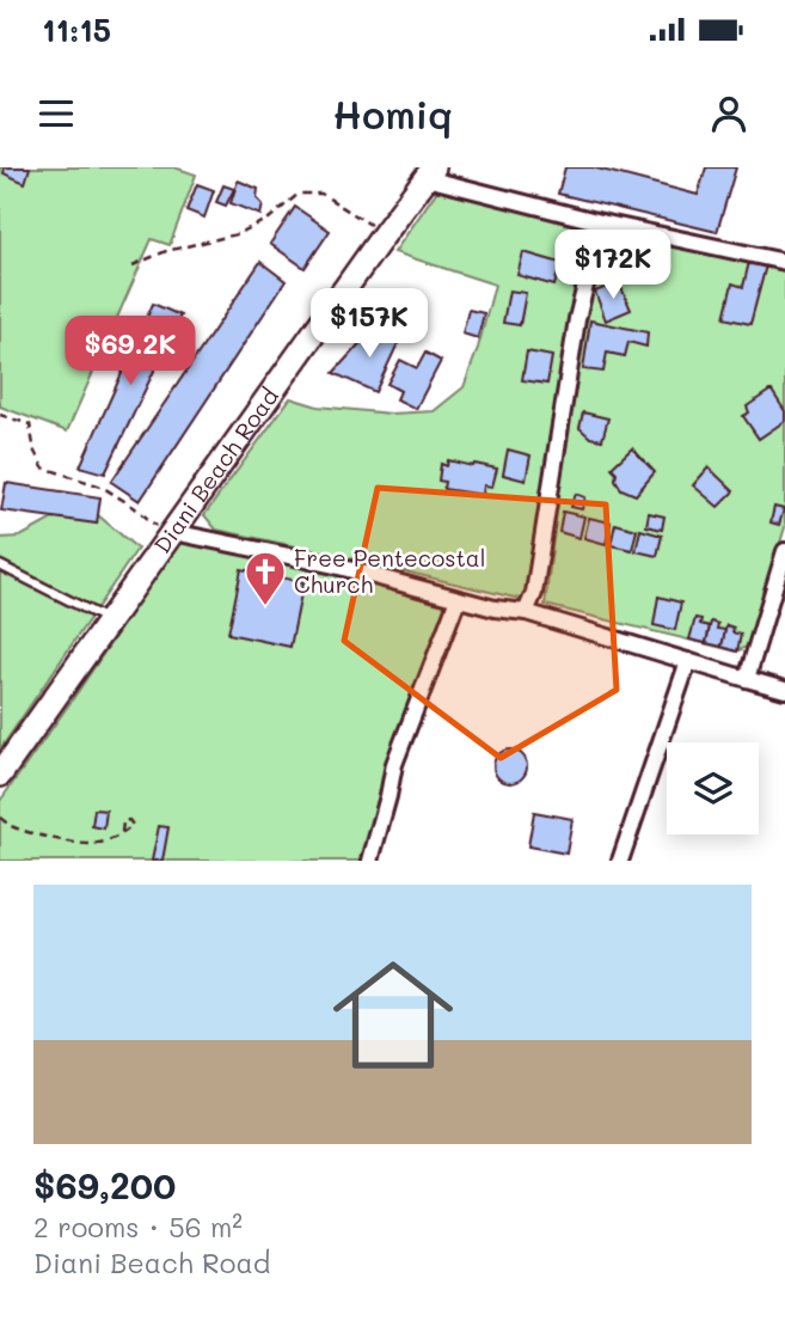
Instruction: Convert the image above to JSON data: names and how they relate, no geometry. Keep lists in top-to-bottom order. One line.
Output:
{"streets":{"main road":["Diani Beach Road"]},"places":{"church":["Free Pentecostal Church"]},"page":{"status":"11:15","header":"Homiq","price":["$172K","$157K","$69.2K"],"list":[{"name":"$69,200","note":"2 rooms · 56 m² · Diani Beach Road"}]}}
